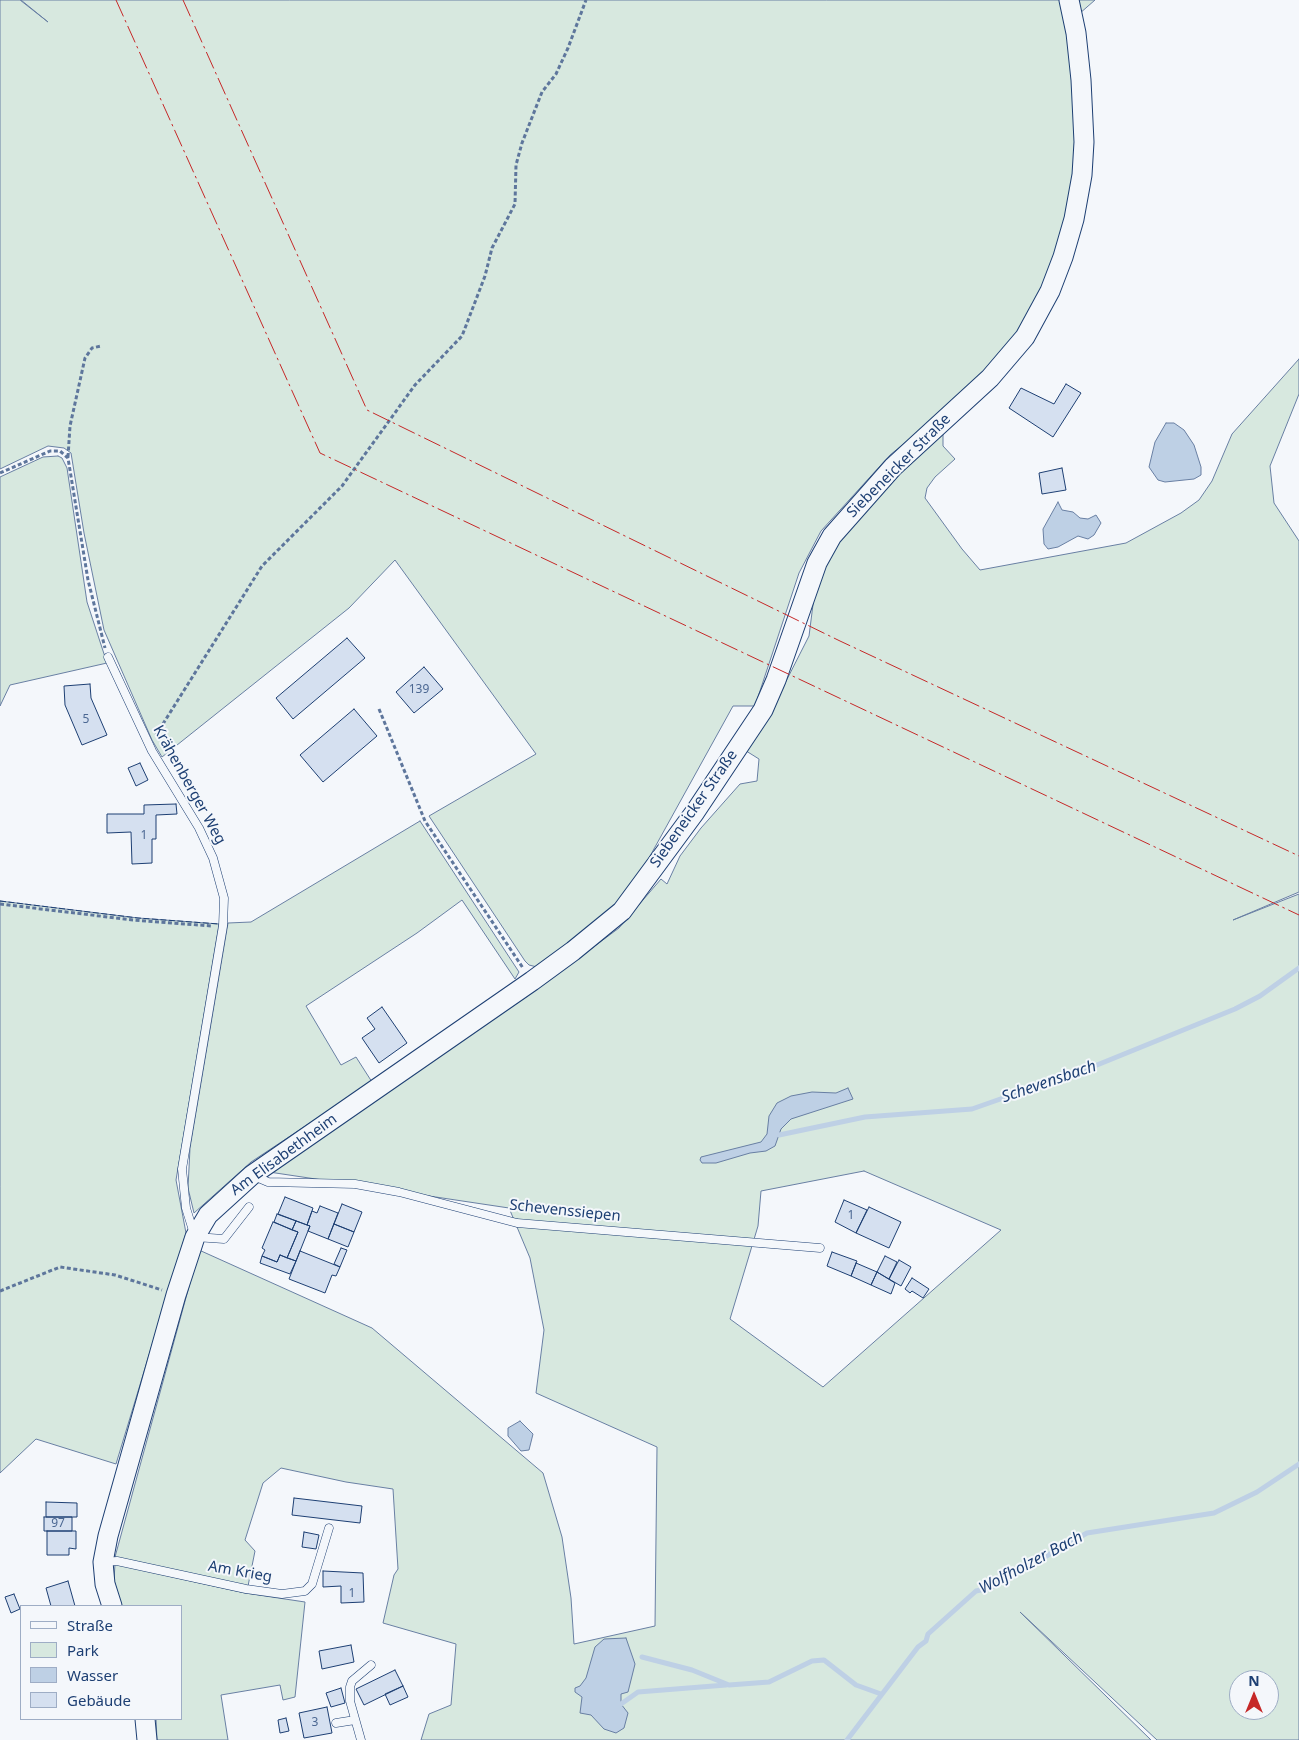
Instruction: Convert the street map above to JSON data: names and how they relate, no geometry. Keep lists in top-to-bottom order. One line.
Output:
{"streets":{"street":["Siebeneicker Straße","Am Elisabethheim"],"lane":["Krähenberger Weg","Schevenssiepen","Am Krieg"]},"crossings":[["Siebeneicker Straße","Am Elisabethheim"],["Krähenberger Weg","Am Elisabethheim"],["Am Elisabethheim","Schevenssiepen"],["Am Elisabethheim","Am Krieg"]],"water":["Schevensbach","Wolfholzer Bach"],"house_numbers":["139","5","1","1","97","1","3"],"legend":["Straße","Park","Wasser","Gebäude"],"north":"top"}
